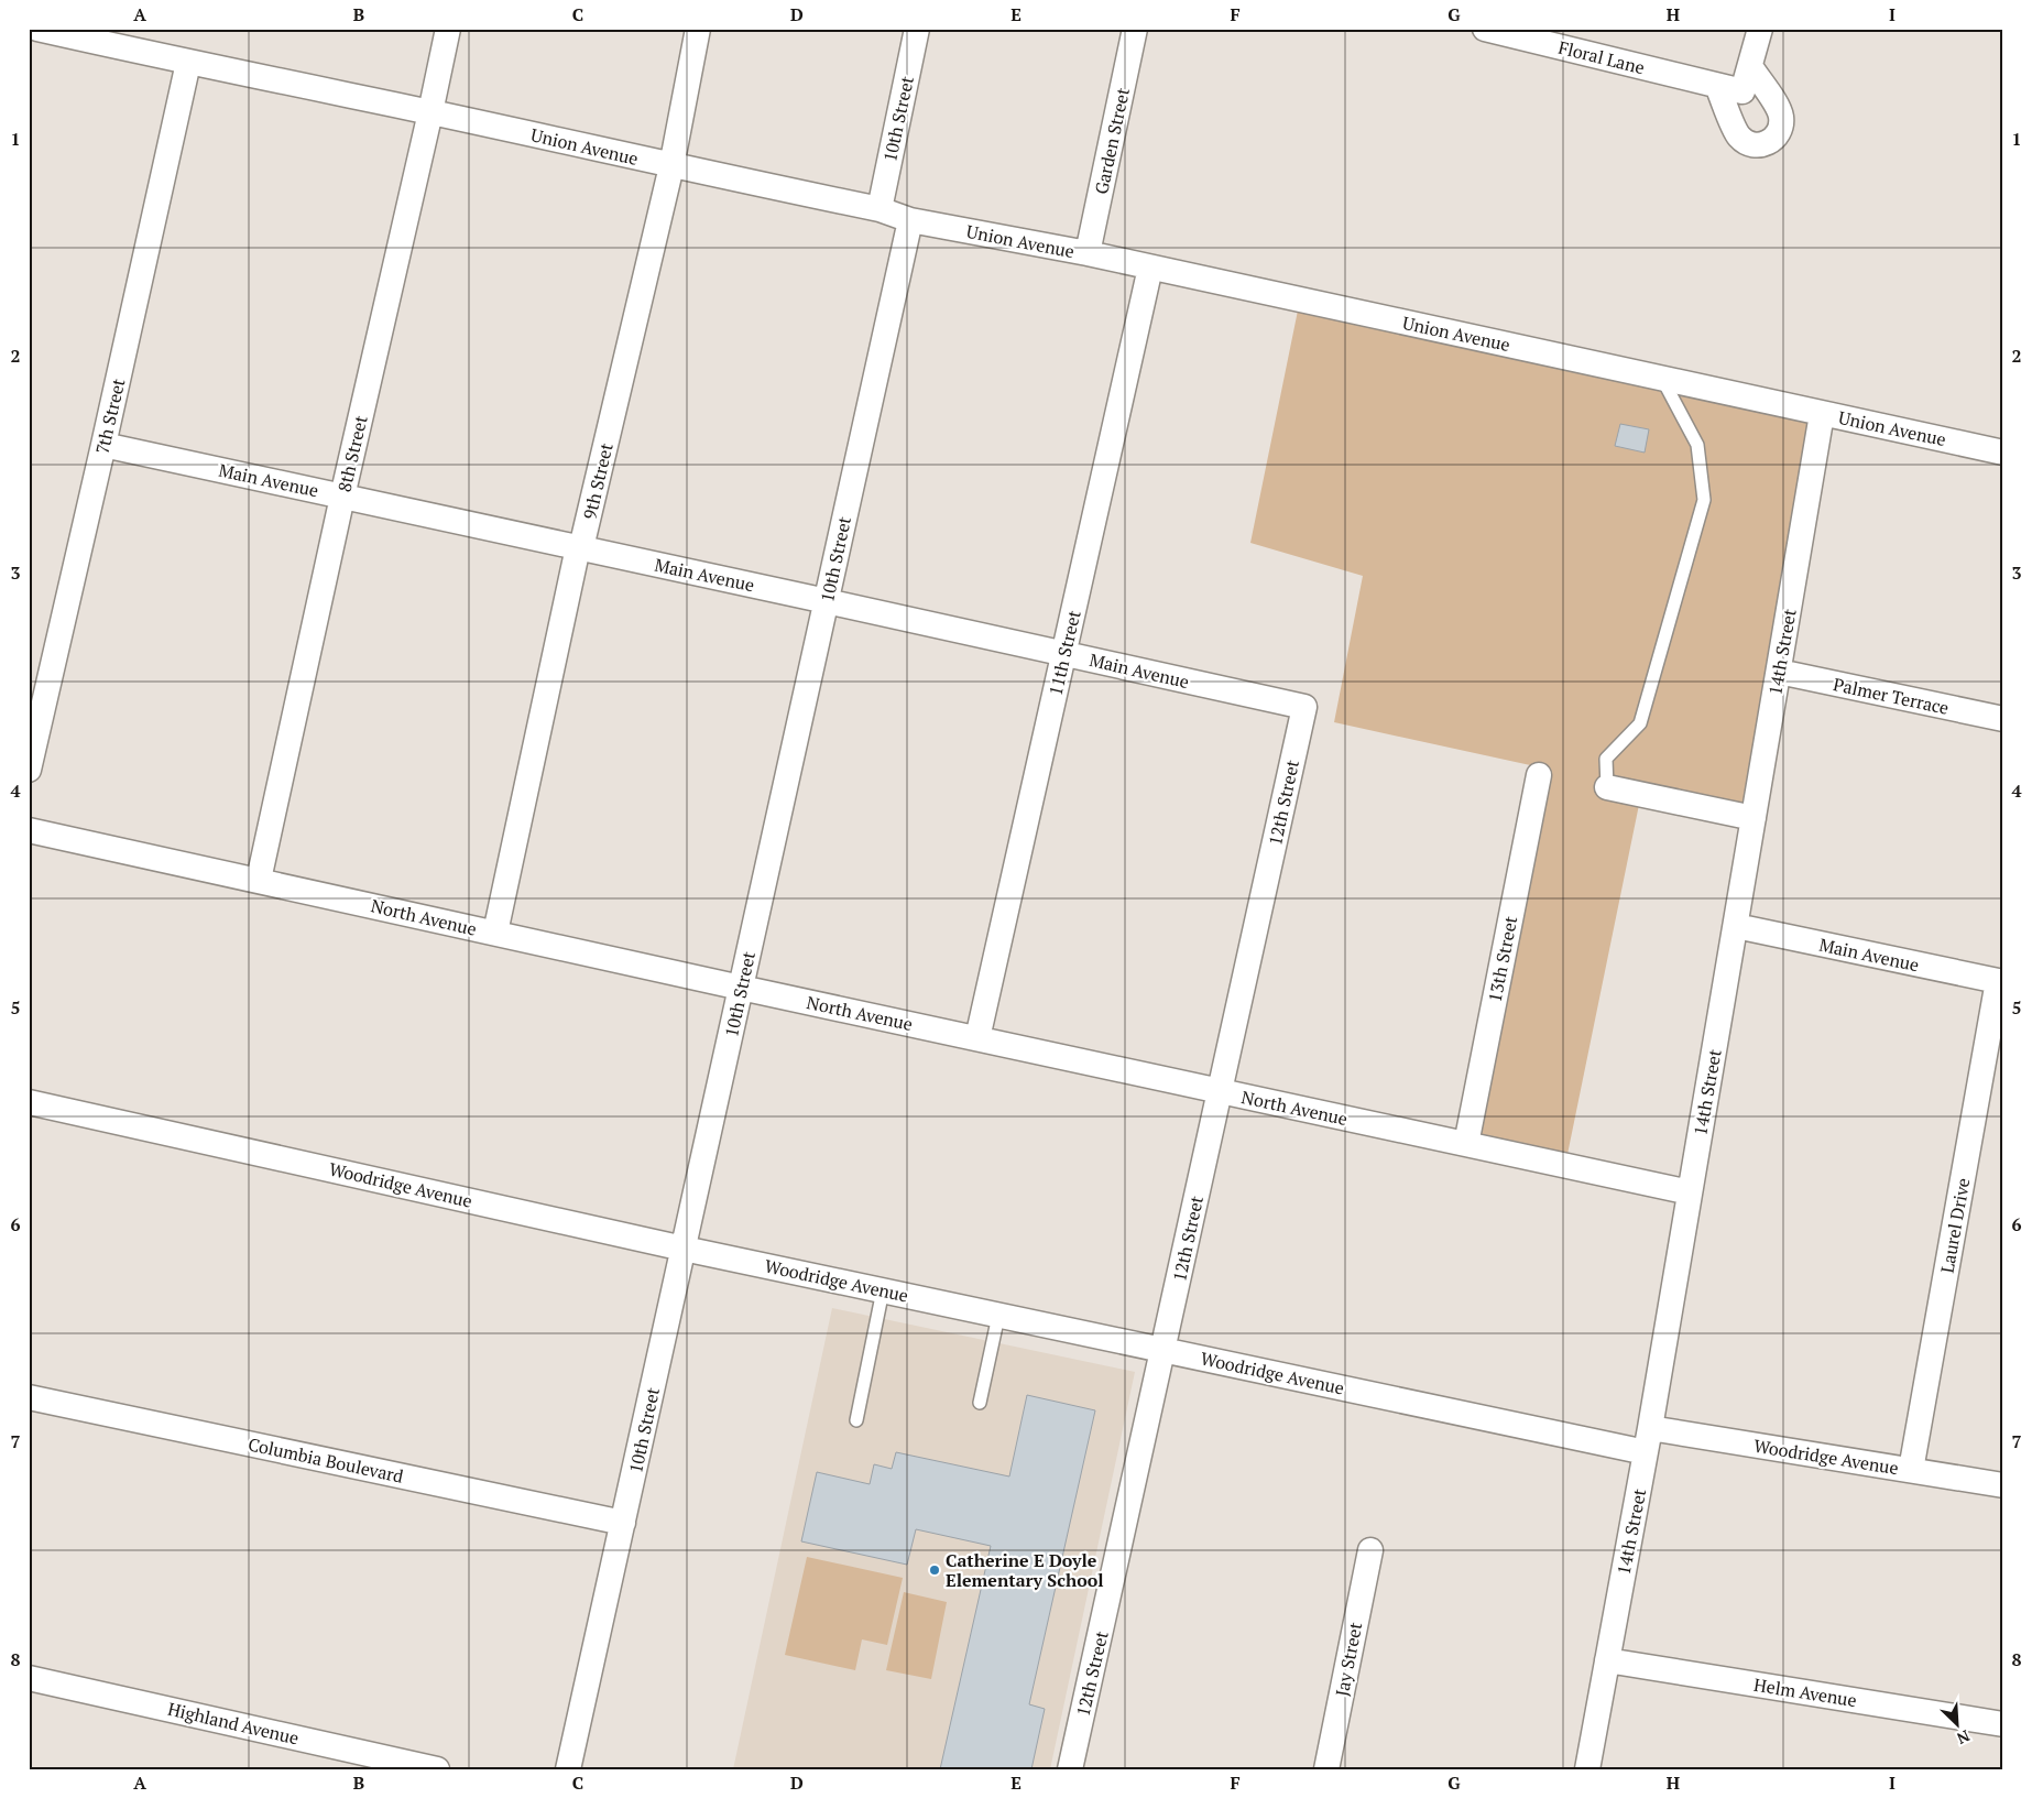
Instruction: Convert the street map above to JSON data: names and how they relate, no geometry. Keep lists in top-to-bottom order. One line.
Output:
{"streets":{"street":["Floral Lane","10th Street","Garden Street","Union Avenue","7th Street","8th Street","Main Avenue","9th Street","14th Street","11th Street","Palmer Terrace","12th Street","North Avenue","13th Street","Woodridge Avenue","Laurel Drive","Columbia Boulevard","Jay Street","Helm Avenue","Highland Avenue"]},"crossings":[["10th Street","Union Avenue"],["10th Street","Main Avenue"],["10th Street","North Avenue"],["10th Street","Woodridge Avenue"],["10th Street","Columbia Boulevard"],["Garden Street","Union Avenue"],["Union Avenue","7th Street"],["Union Avenue","8th Street"],["Union Avenue","9th Street"],["Union Avenue","14th Street"],["Union Avenue","11th Street"],["7th Street","Main Avenue"],["8th Street","Main Avenue"],["8th Street","North Avenue"],["Main Avenue","9th Street"],["Main Avenue","14th Street"],["Main Avenue","11th Street"],["Main Avenue","12th Street"],["Main Avenue","Laurel Drive"],["9th Street","North Avenue"],["14th Street","Palmer Terrace"],["14th Street","North Avenue"],["14th Street","Woodridge Avenue"],["14th Street","Helm Avenue"],["11th Street","North Avenue"],["12th Street","North Avenue"],["12th Street","Woodridge Avenue"],["North Avenue","13th Street"],["Woodridge Avenue","Laurel Drive"]],"places":["Catherine E Doyle Elementary School"],"north":"bottom right","grid":{"columns":["A","B","C","D","E","F","G","H","I"],"rows":["1","2","3","4","5","6","7","8"]}}
